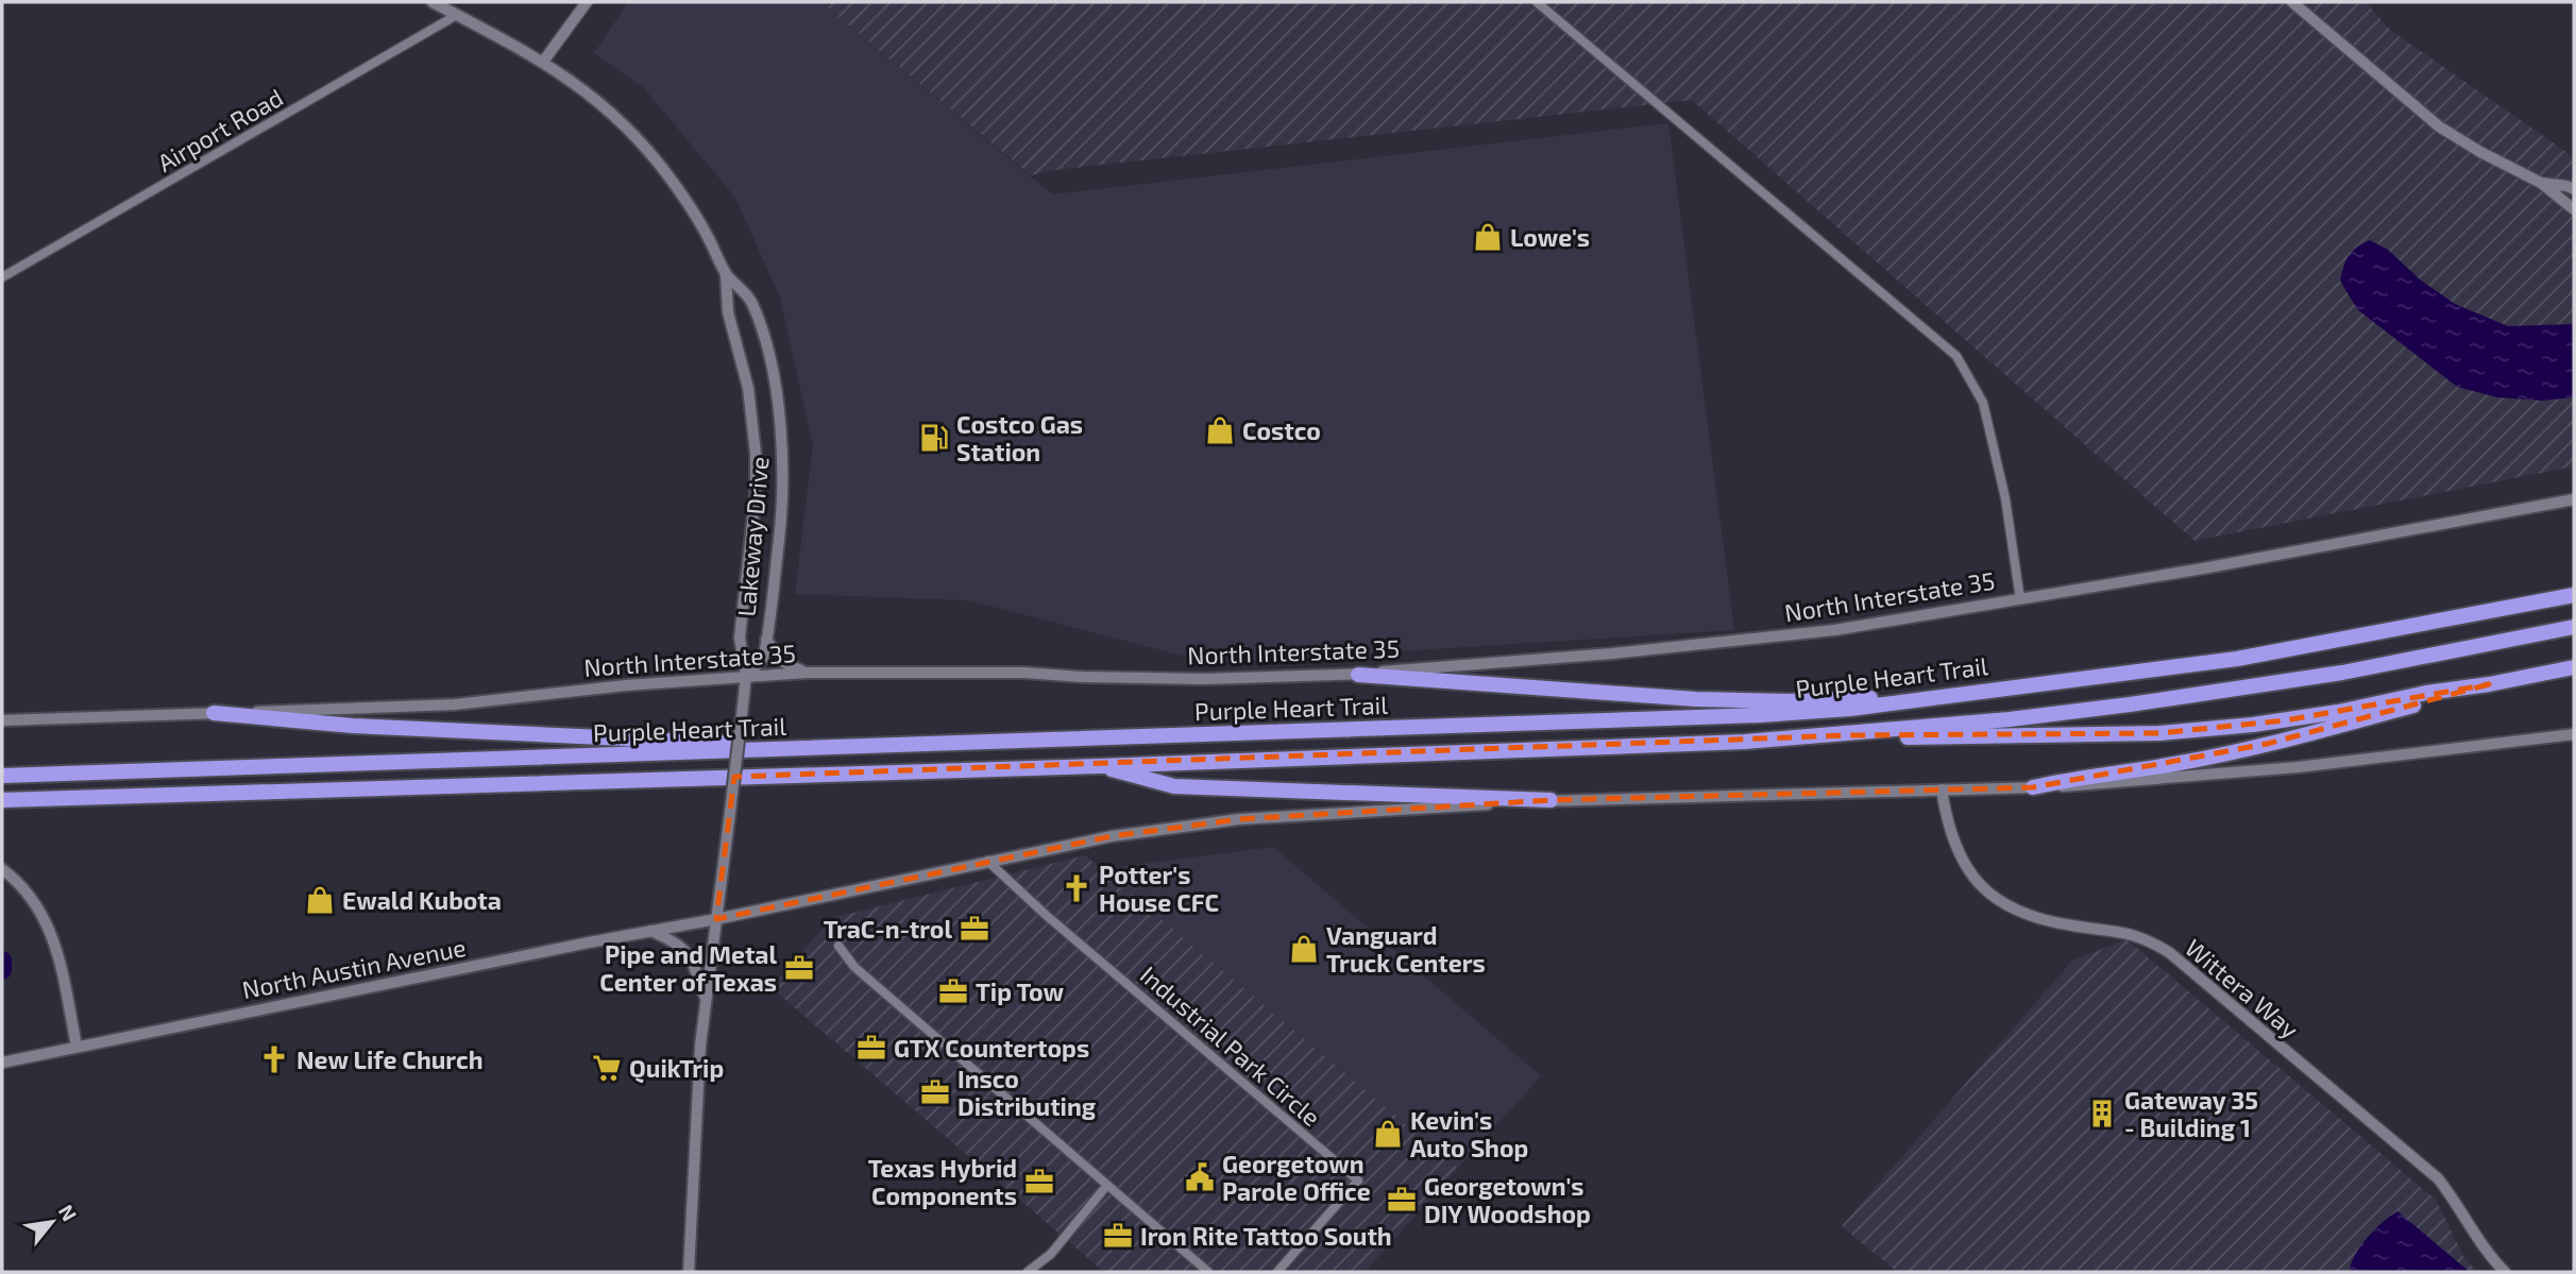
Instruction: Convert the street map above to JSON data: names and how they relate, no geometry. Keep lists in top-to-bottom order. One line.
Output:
{"streets":{"highway":["Purple Heart Trail"],"main road":["Lakeway Drive","North Interstate 35","North Austin Avenue"],"street":["Airport Road","Wittera Way","Industrial Park Circle"]},"crossings":[["Airport Road","Lakeway Drive"],["Lakeway Drive","North Interstate 35"],["Lakeway Drive","North Austin Avenue"]],"places":{"shop":["Lowe's","Costco","Ewald Kubota","Vanguard Truck Centers","Kevin's Auto Shop"],"fuel station":["Costco Gas Station"],"church":["Potter's House CFC","New Life Church"],"office":["TraC-n-trol","Pipe and Metal Center of Texas","Tip Tow","GTX Countertops","Insco Distributing","Texas Hybrid Components","Georgetown's DIY Woodshop","Iron Rite Tattoo South"],"supermarket":["QuikTrip"],"building":["Gateway 35 - Building 1"],"public building":["Georgetown Parole Office"]},"north":"top right"}
